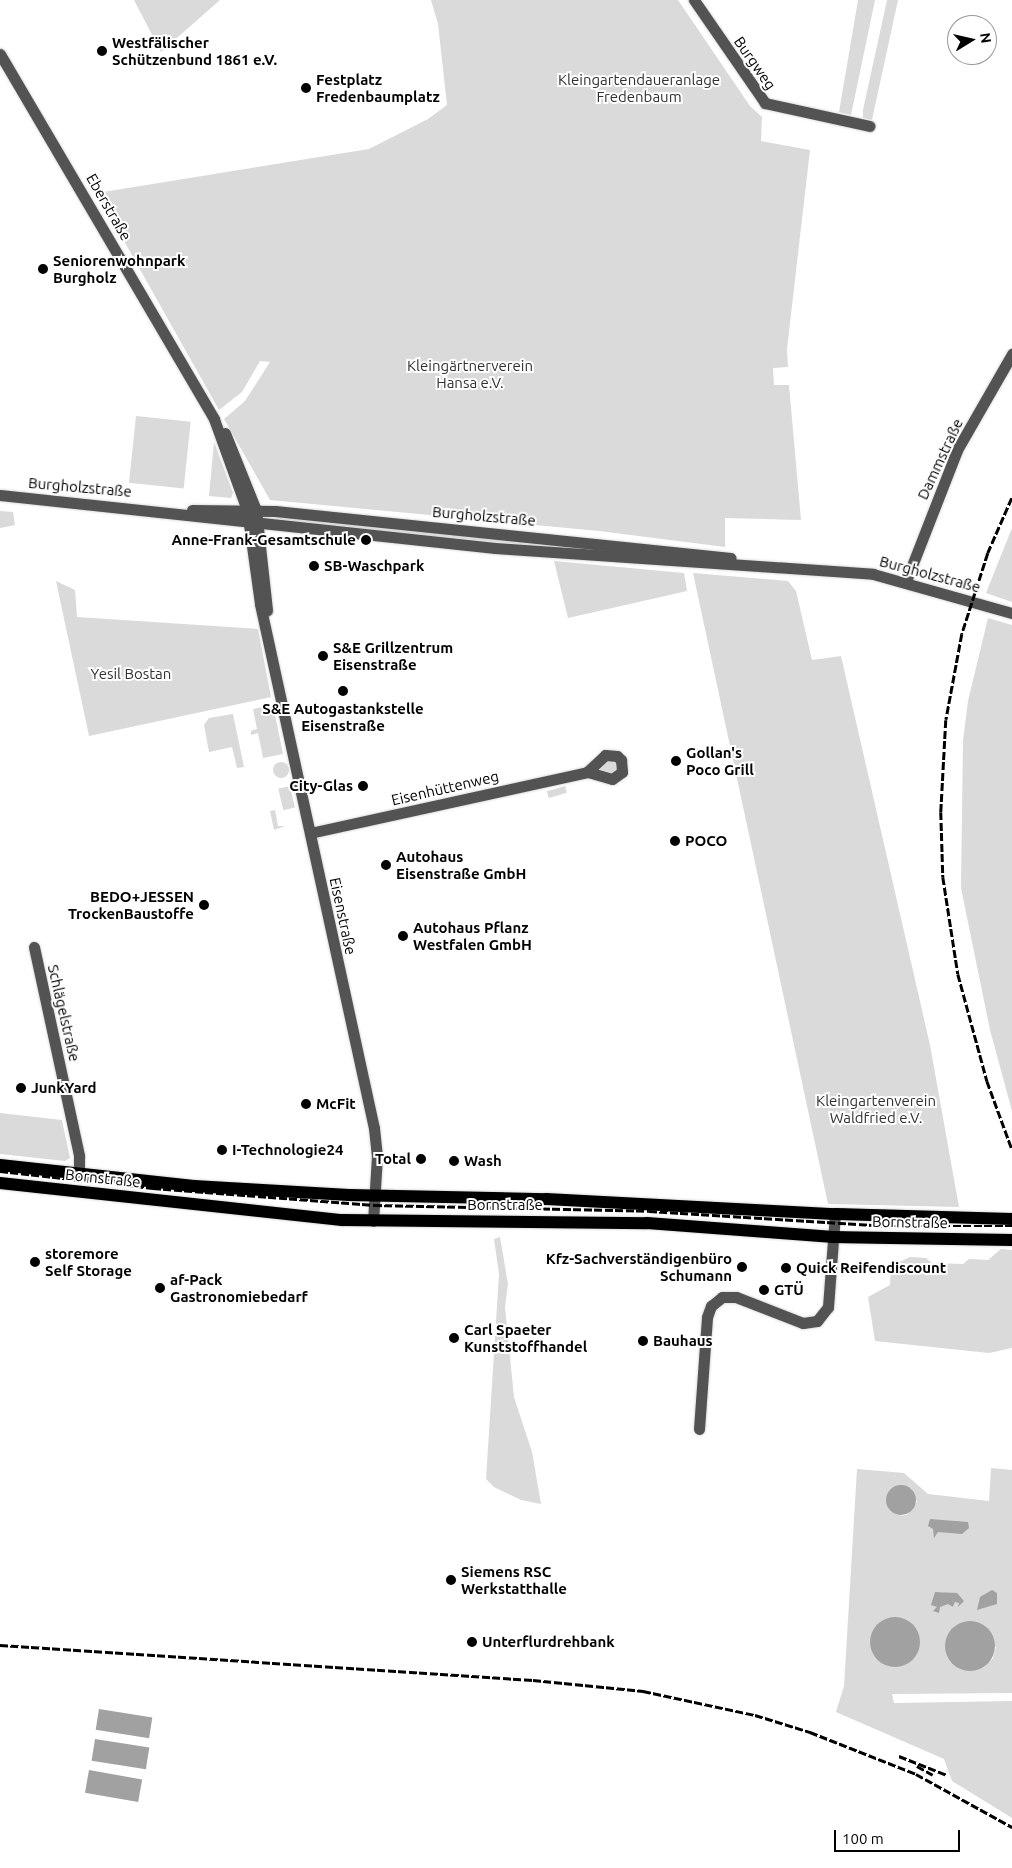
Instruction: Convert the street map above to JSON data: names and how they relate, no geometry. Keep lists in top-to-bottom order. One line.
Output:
{"streets":{"main road":["Bornstraße"],"street":["Burgweg","Eberstraße","Dammstraße","Burgholzstraße","Eisenhüttenweg","Eisenstraße","Schlägelstraße"]},"crossings":[["Eberstraße","Burgholzstraße"],["Eberstraße","Eisenstraße"],["Dammstraße","Burgholzstraße"],["Burgholzstraße","Eisenstraße"],["Eisenhüttenweg","Eisenstraße"],["Eisenstraße","Bornstraße"],["Schlägelstraße","Bornstraße"]],"parks":["Kleingartendaueranlage Fredenbaum","Kleingärtnerverein Hansa e.V.","Yesil Bostan","Kleingartenverein Waldfried e.V."],"places":["Westfälischer Schützenbund 1861 e.V.","Festplatz Fredenbaumplatz","Seniorenwohnpark Burgholz","Anne-Frank-Gesamtschule","SB-Waschpark","S&E Grillzentrum Eisenstraße","S&E Autogastankstelle Eisenstraße","Gollan's Poco Grill","City-Glas","POCO","Autohaus Eisenstraße GmbH","BEDO+JESSEN TrockenBaustoffe","Autohaus Pflanz Westfalen GmbH","JunkYard","McFit","I-Technologie24","Total","Wash","storemore Self Storage","Kfz-Sachverständigenbüro Schumann","Quick Reifendiscount","af-Pack Gastronomiebedarf","GTÜ","Carl Spaeter Kunststoffhandel","Bauhaus","Siemens RSC Werkstatthalle","Unterflurdrehbank"],"scale_bar":"100 m","north":"right"}
